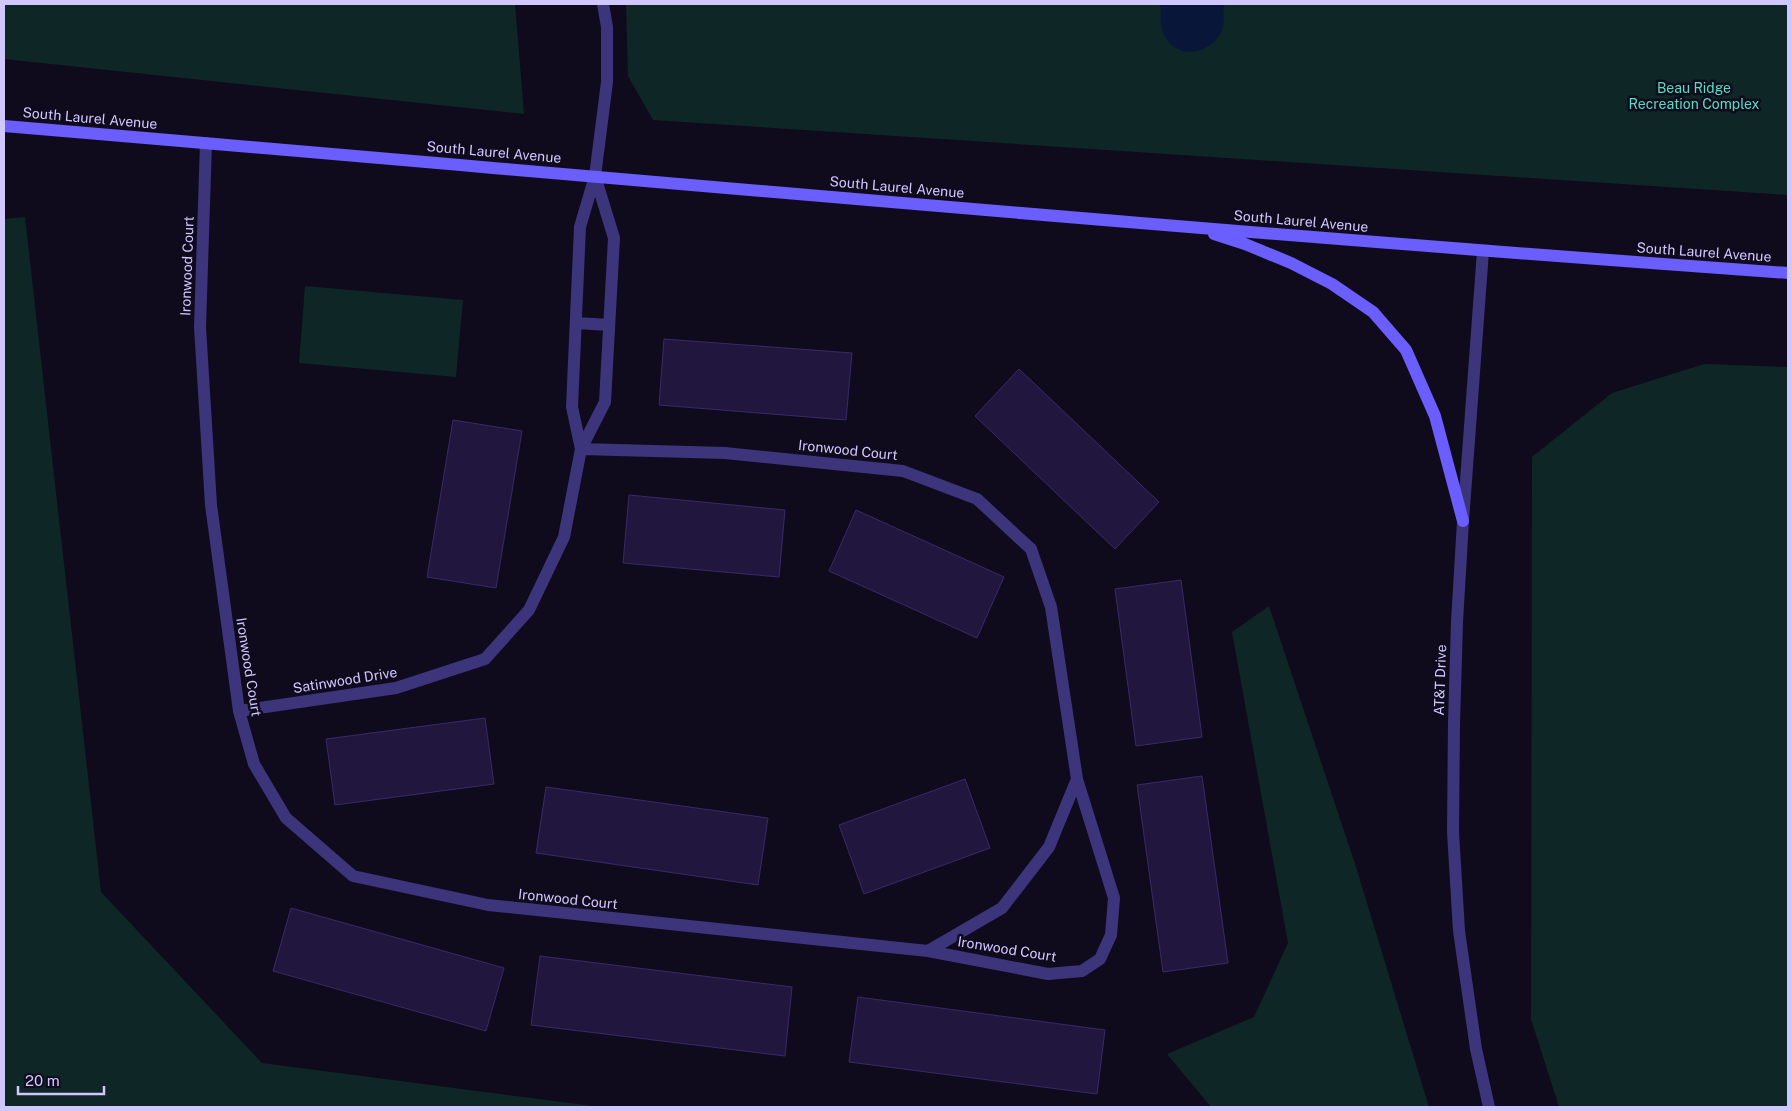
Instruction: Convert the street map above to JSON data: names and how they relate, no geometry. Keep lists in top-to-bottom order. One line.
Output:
{"streets":{"main road":["South Laurel Avenue"],"street":["Ironwood Court","Satinwood Drive","AT&T Drive"]},"crossings":[["South Laurel Avenue","Ironwood Court"],["South Laurel Avenue","Satinwood Drive"],["South Laurel Avenue","AT&T Drive"],["Ironwood Court","Satinwood Drive"]],"parks":["Beau Ridge Recreation Complex"],"scale_bar":"20 m"}
